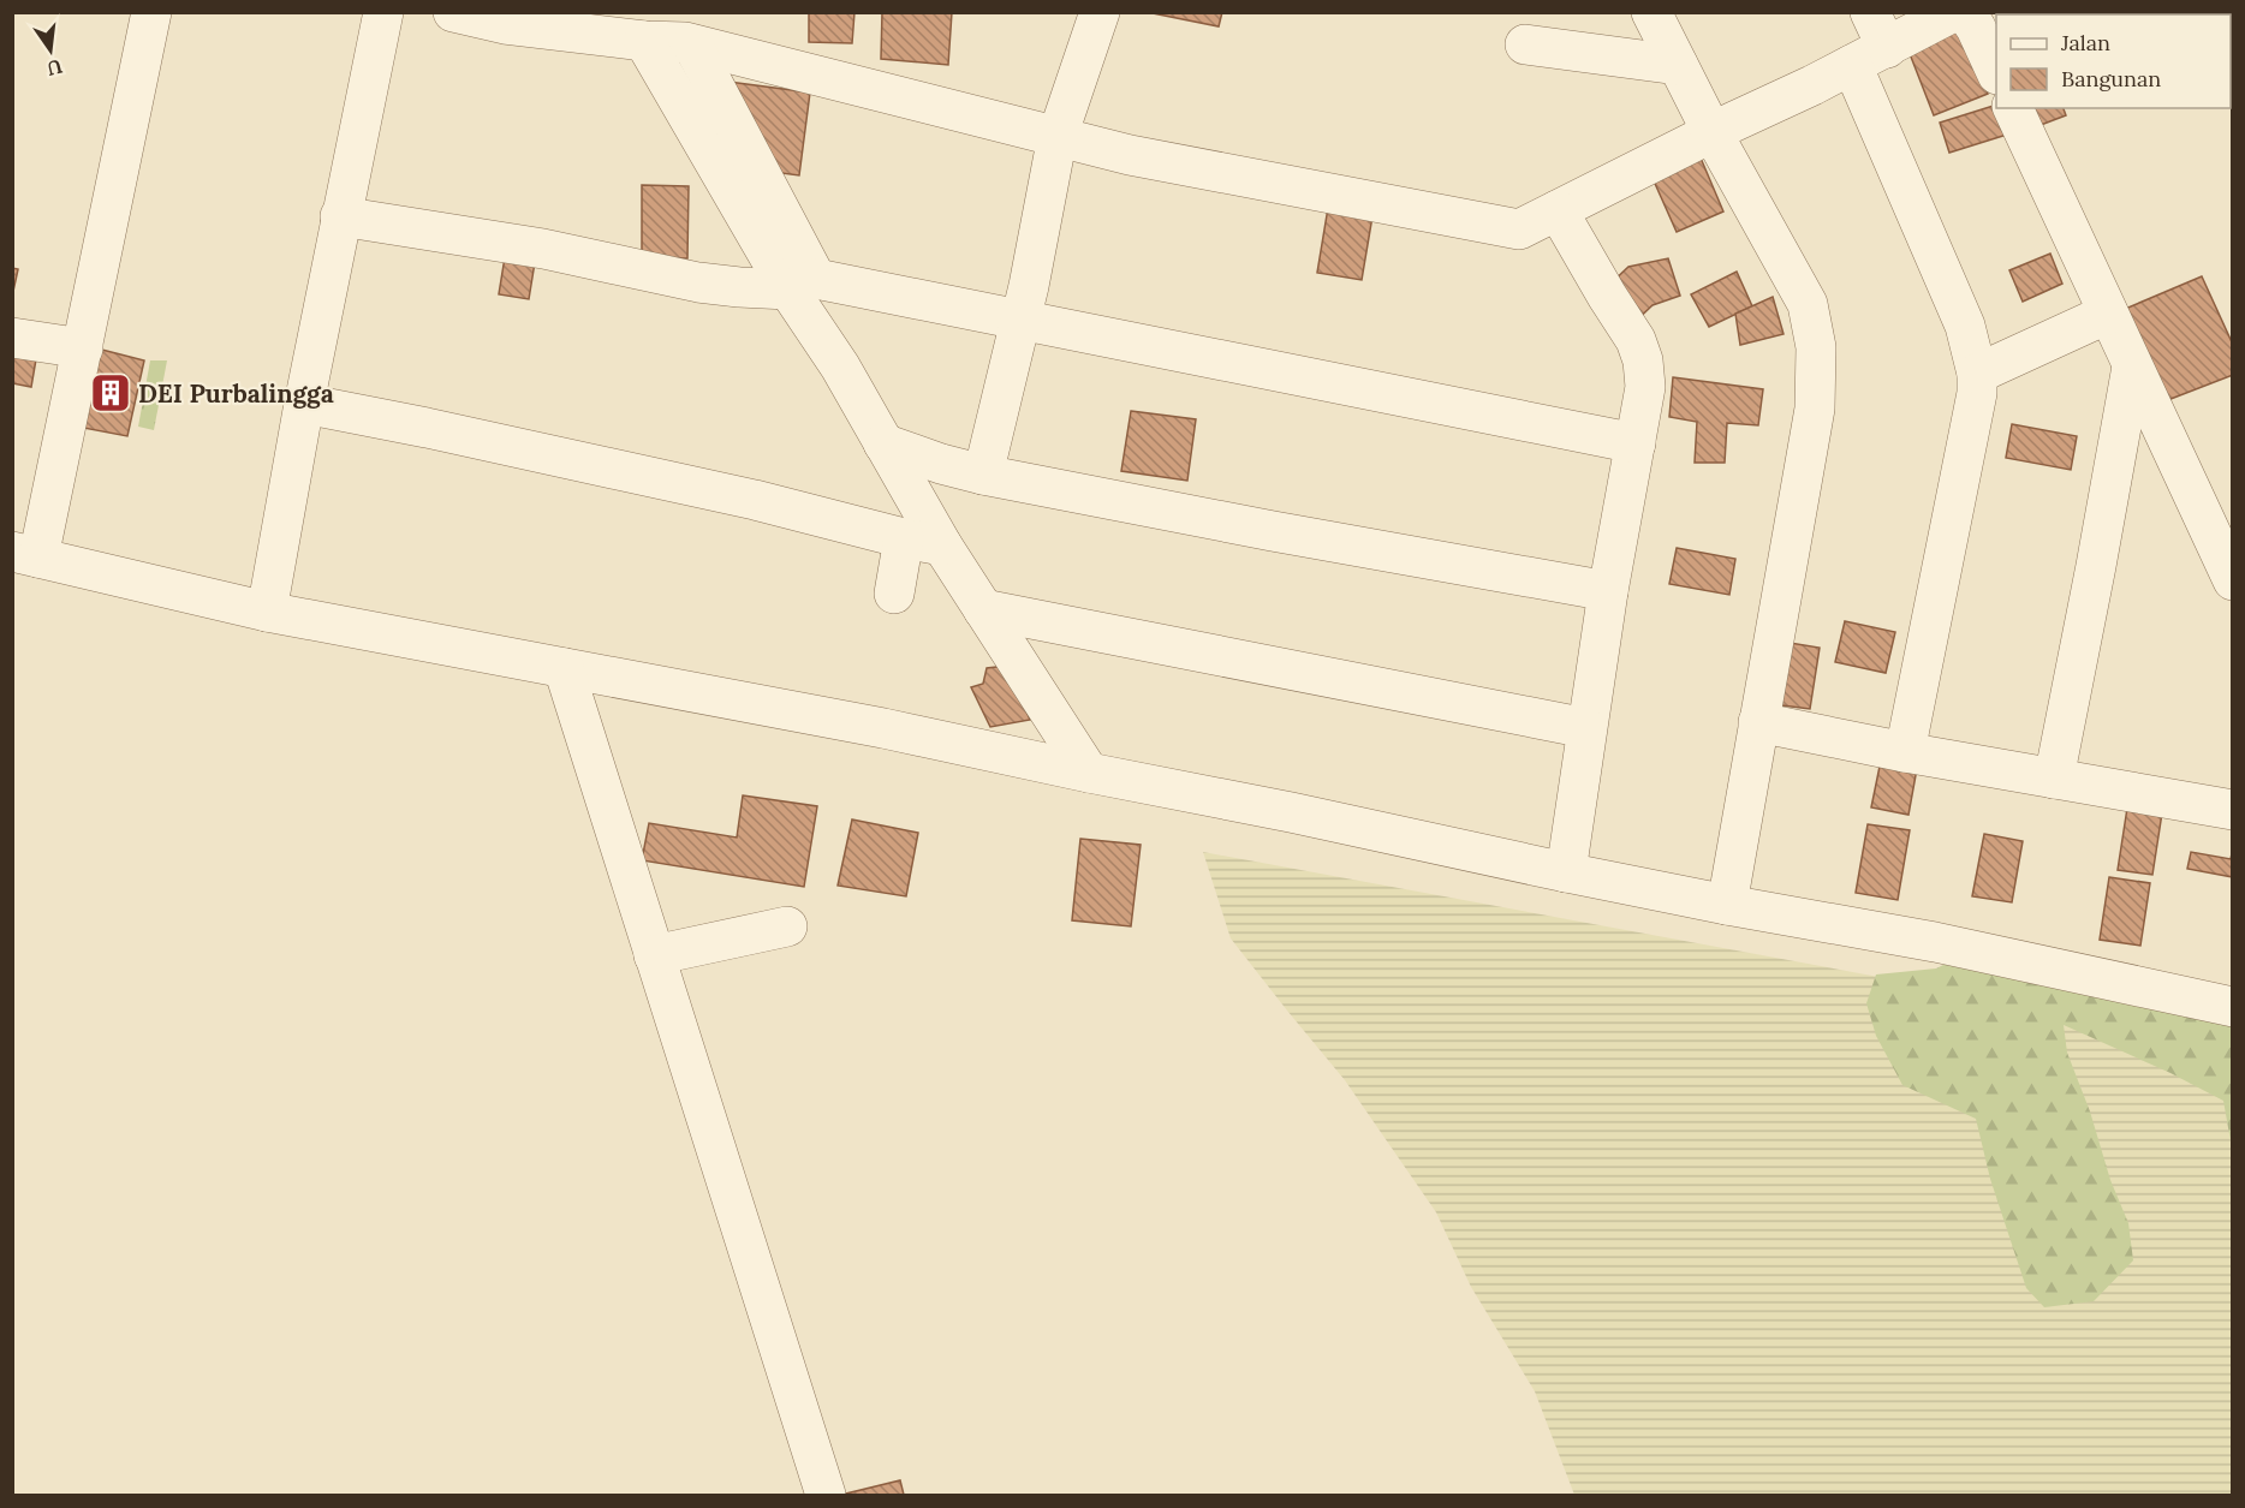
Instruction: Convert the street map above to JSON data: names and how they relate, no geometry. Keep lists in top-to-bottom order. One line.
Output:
{"places":{"building":["DEI Purbalingga"]},"legend":["Jalan","Bangunan"],"north":"bottom"}
